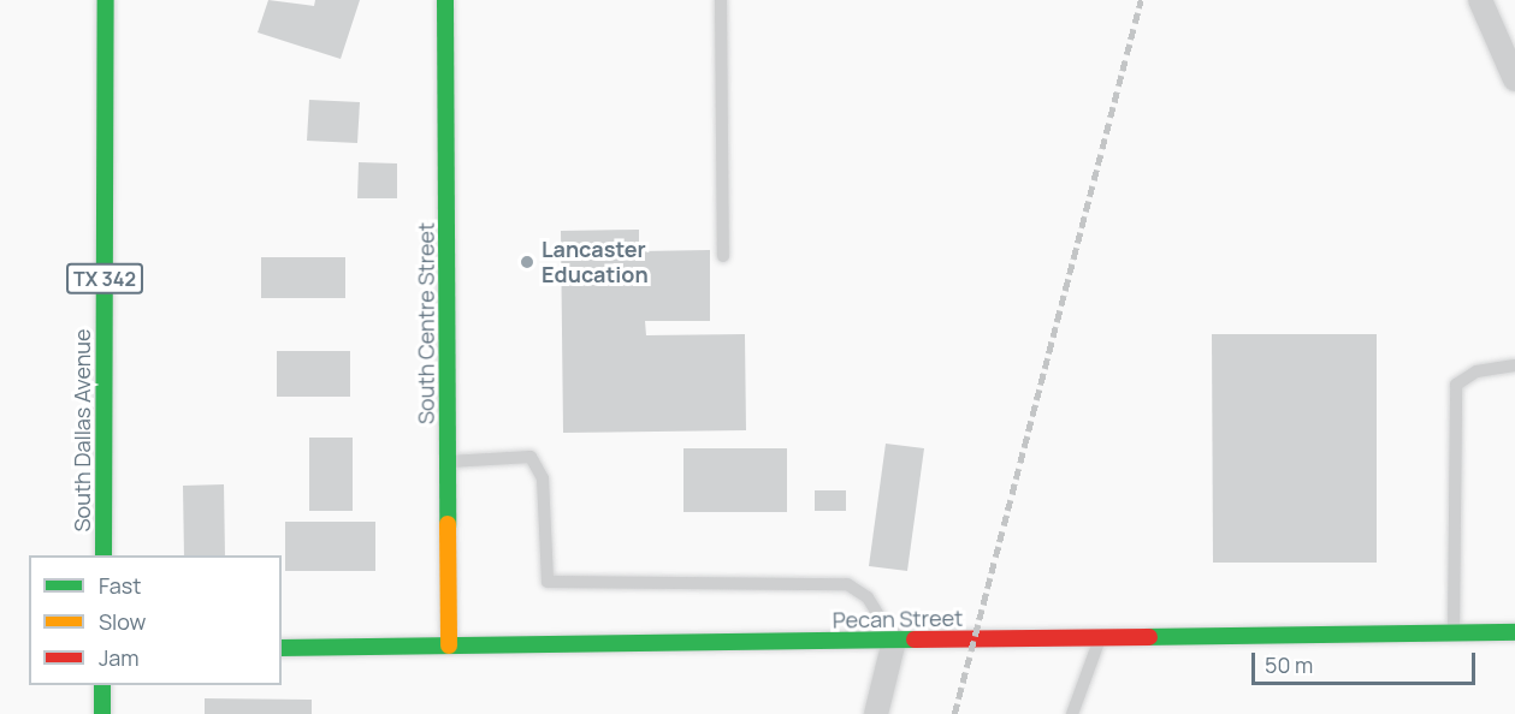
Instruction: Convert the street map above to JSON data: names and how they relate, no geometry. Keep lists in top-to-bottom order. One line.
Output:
{"streets":{"street":["TX 342","South Centre Street","South Dallas Avenue","Pecan Street"]},"crossings":[["South Centre Street","Pecan Street"]],"places":["Lancaster Education"],"legend":["Fast","Slow","Jam"],"scale_bar":"50 m"}
